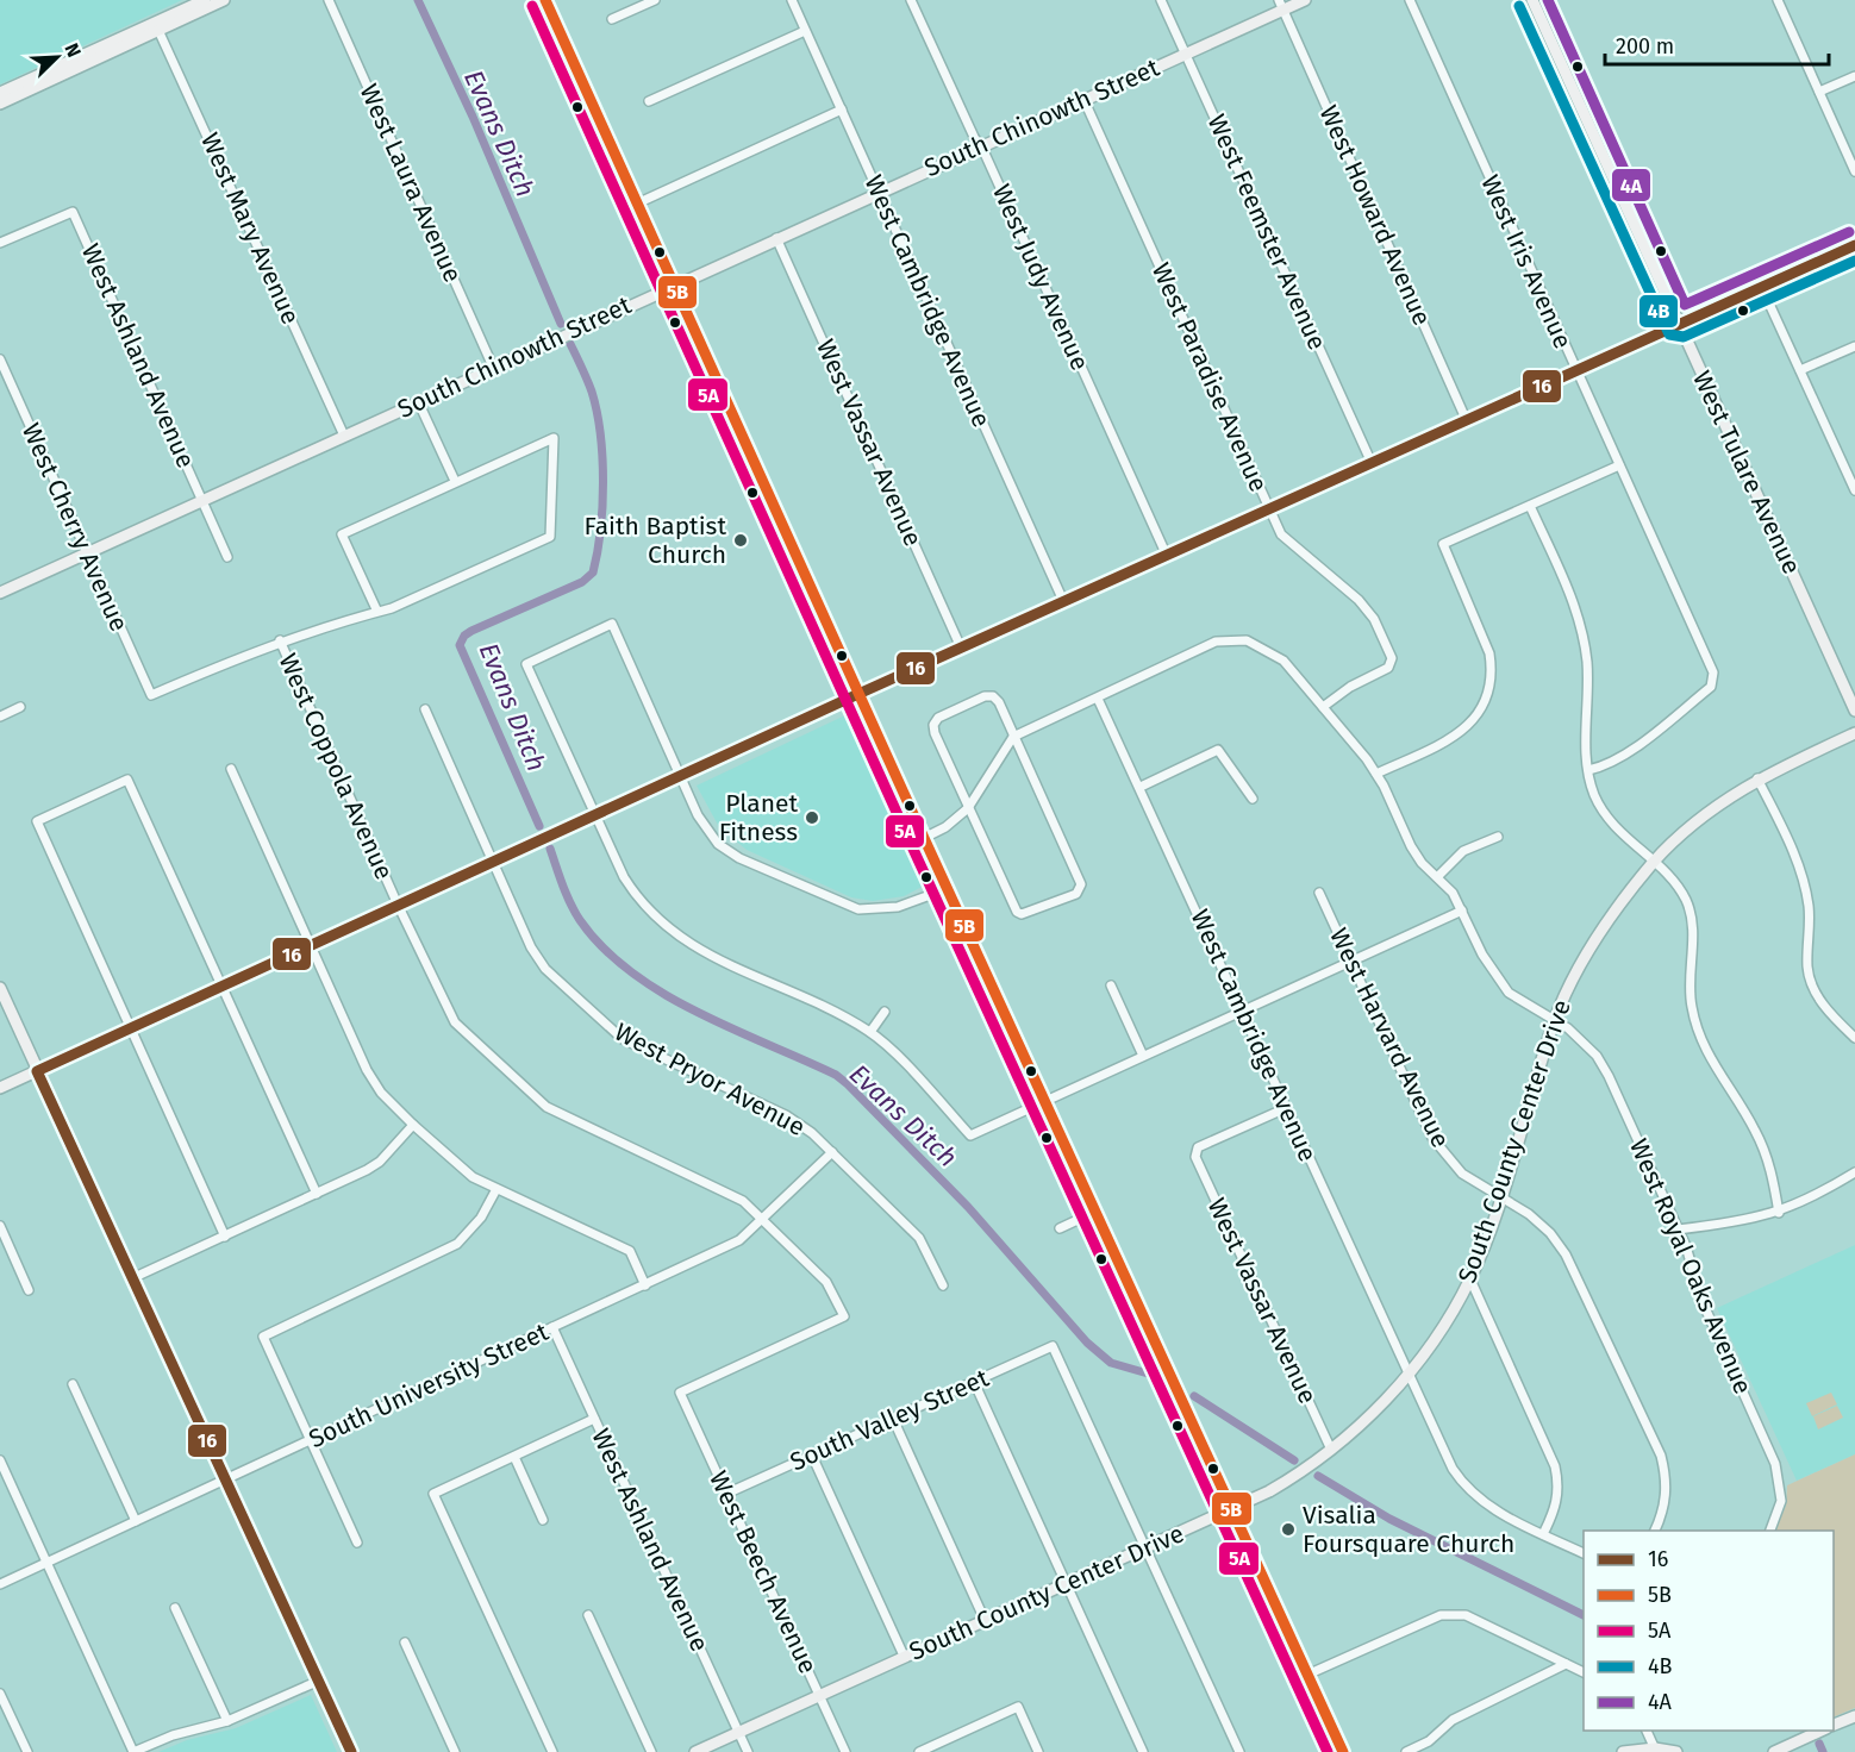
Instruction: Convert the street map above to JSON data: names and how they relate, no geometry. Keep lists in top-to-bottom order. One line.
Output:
{"streets":{"street":["South Chinowth Street","West Laura Avenue","West Howard Avenue","West Mary Avenue","West Feemster Avenue","West Iris Avenue","West Judy Avenue","West Cambridge Avenue","West Ashland Avenue","West Paradise Avenue","West Vassar Avenue","West Tulare Avenue","West Cherry Avenue","West Coppola Avenue","West Harvard Avenue","West Pryor Avenue","South County Center Drive","West Royal Oaks Avenue","South University Street","South Valley Street","West Beech Avenue"]},"crossings":[["South Chinowth Street","West Laura Avenue"],["South Chinowth Street","West Howard Avenue"],["South Chinowth Street","West Mary Avenue"],["South Chinowth Street","West Feemster Avenue"],["South Chinowth Street","West Judy Avenue"],["South Chinowth Street","West Cambridge Avenue"],["South Chinowth Street","West Ashland Avenue"],["South Chinowth Street","West Paradise Avenue"],["South Chinowth Street","West Vassar Avenue"],["South Chinowth Street","West Cherry Avenue"],["West Cambridge Avenue","West Vassar Avenue"],["West Cambridge Avenue","South County Center Drive"],["West Cambridge Avenue","West Royal Oaks Avenue"],["West Ashland Avenue","South County Center Drive"],["West Ashland Avenue","South University Street"],["West Paradise Avenue","West Royal Oaks Avenue"],["West Vassar Avenue","South County Center Drive"],["West Cherry Avenue","West Coppola Avenue"],["West Coppola Avenue","South University Street"],["West Coppola Avenue","West Beech Avenue"],["West Harvard Avenue","South County Center Drive"],["West Pryor Avenue","South University Street"],["South County Center Drive","West Royal Oaks Avenue"],["South County Center Drive","South Valley Street"],["South County Center Drive","West Beech Avenue"],["South Valley Street","West Beech Avenue"]],"water":["Evans Ditch"],"places":["Faith Baptist Church","Planet Fitness","Visalia Foursquare Church"],"lines":["transit line 5B","transit line 4A","transit line 5A","transit line 4B","transit line 16"],"legend":["16","5B","5A","4B","4A"],"scale_bar":"200 m","north":"top right"}
